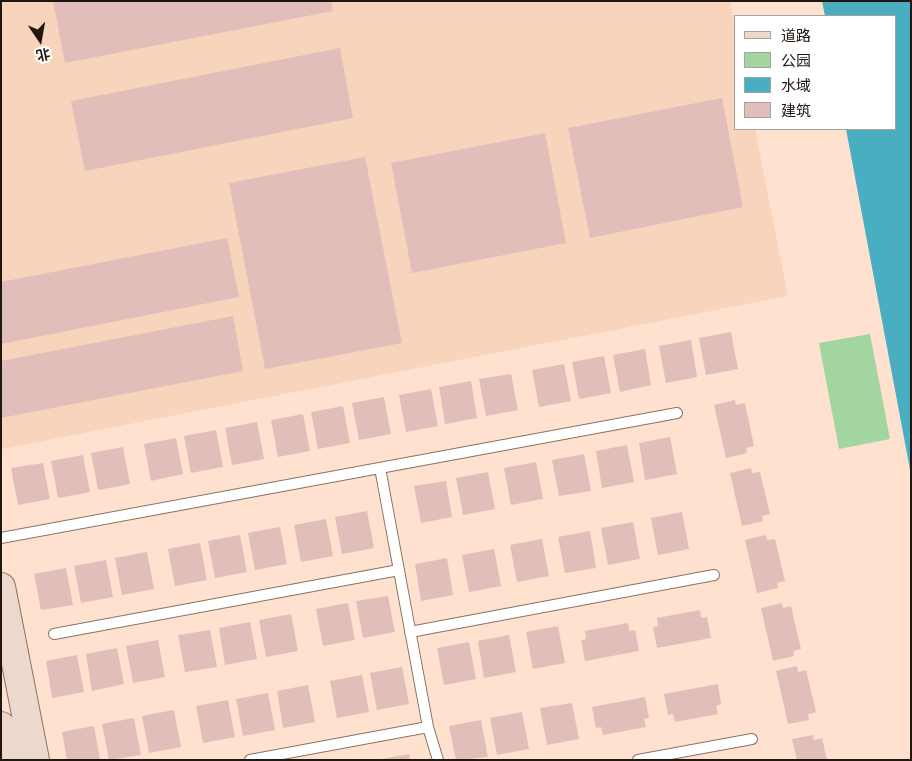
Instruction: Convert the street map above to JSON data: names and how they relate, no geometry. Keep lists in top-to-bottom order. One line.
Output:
{"legend":["道路","公园","水域","建筑"],"north":"bottom"}
